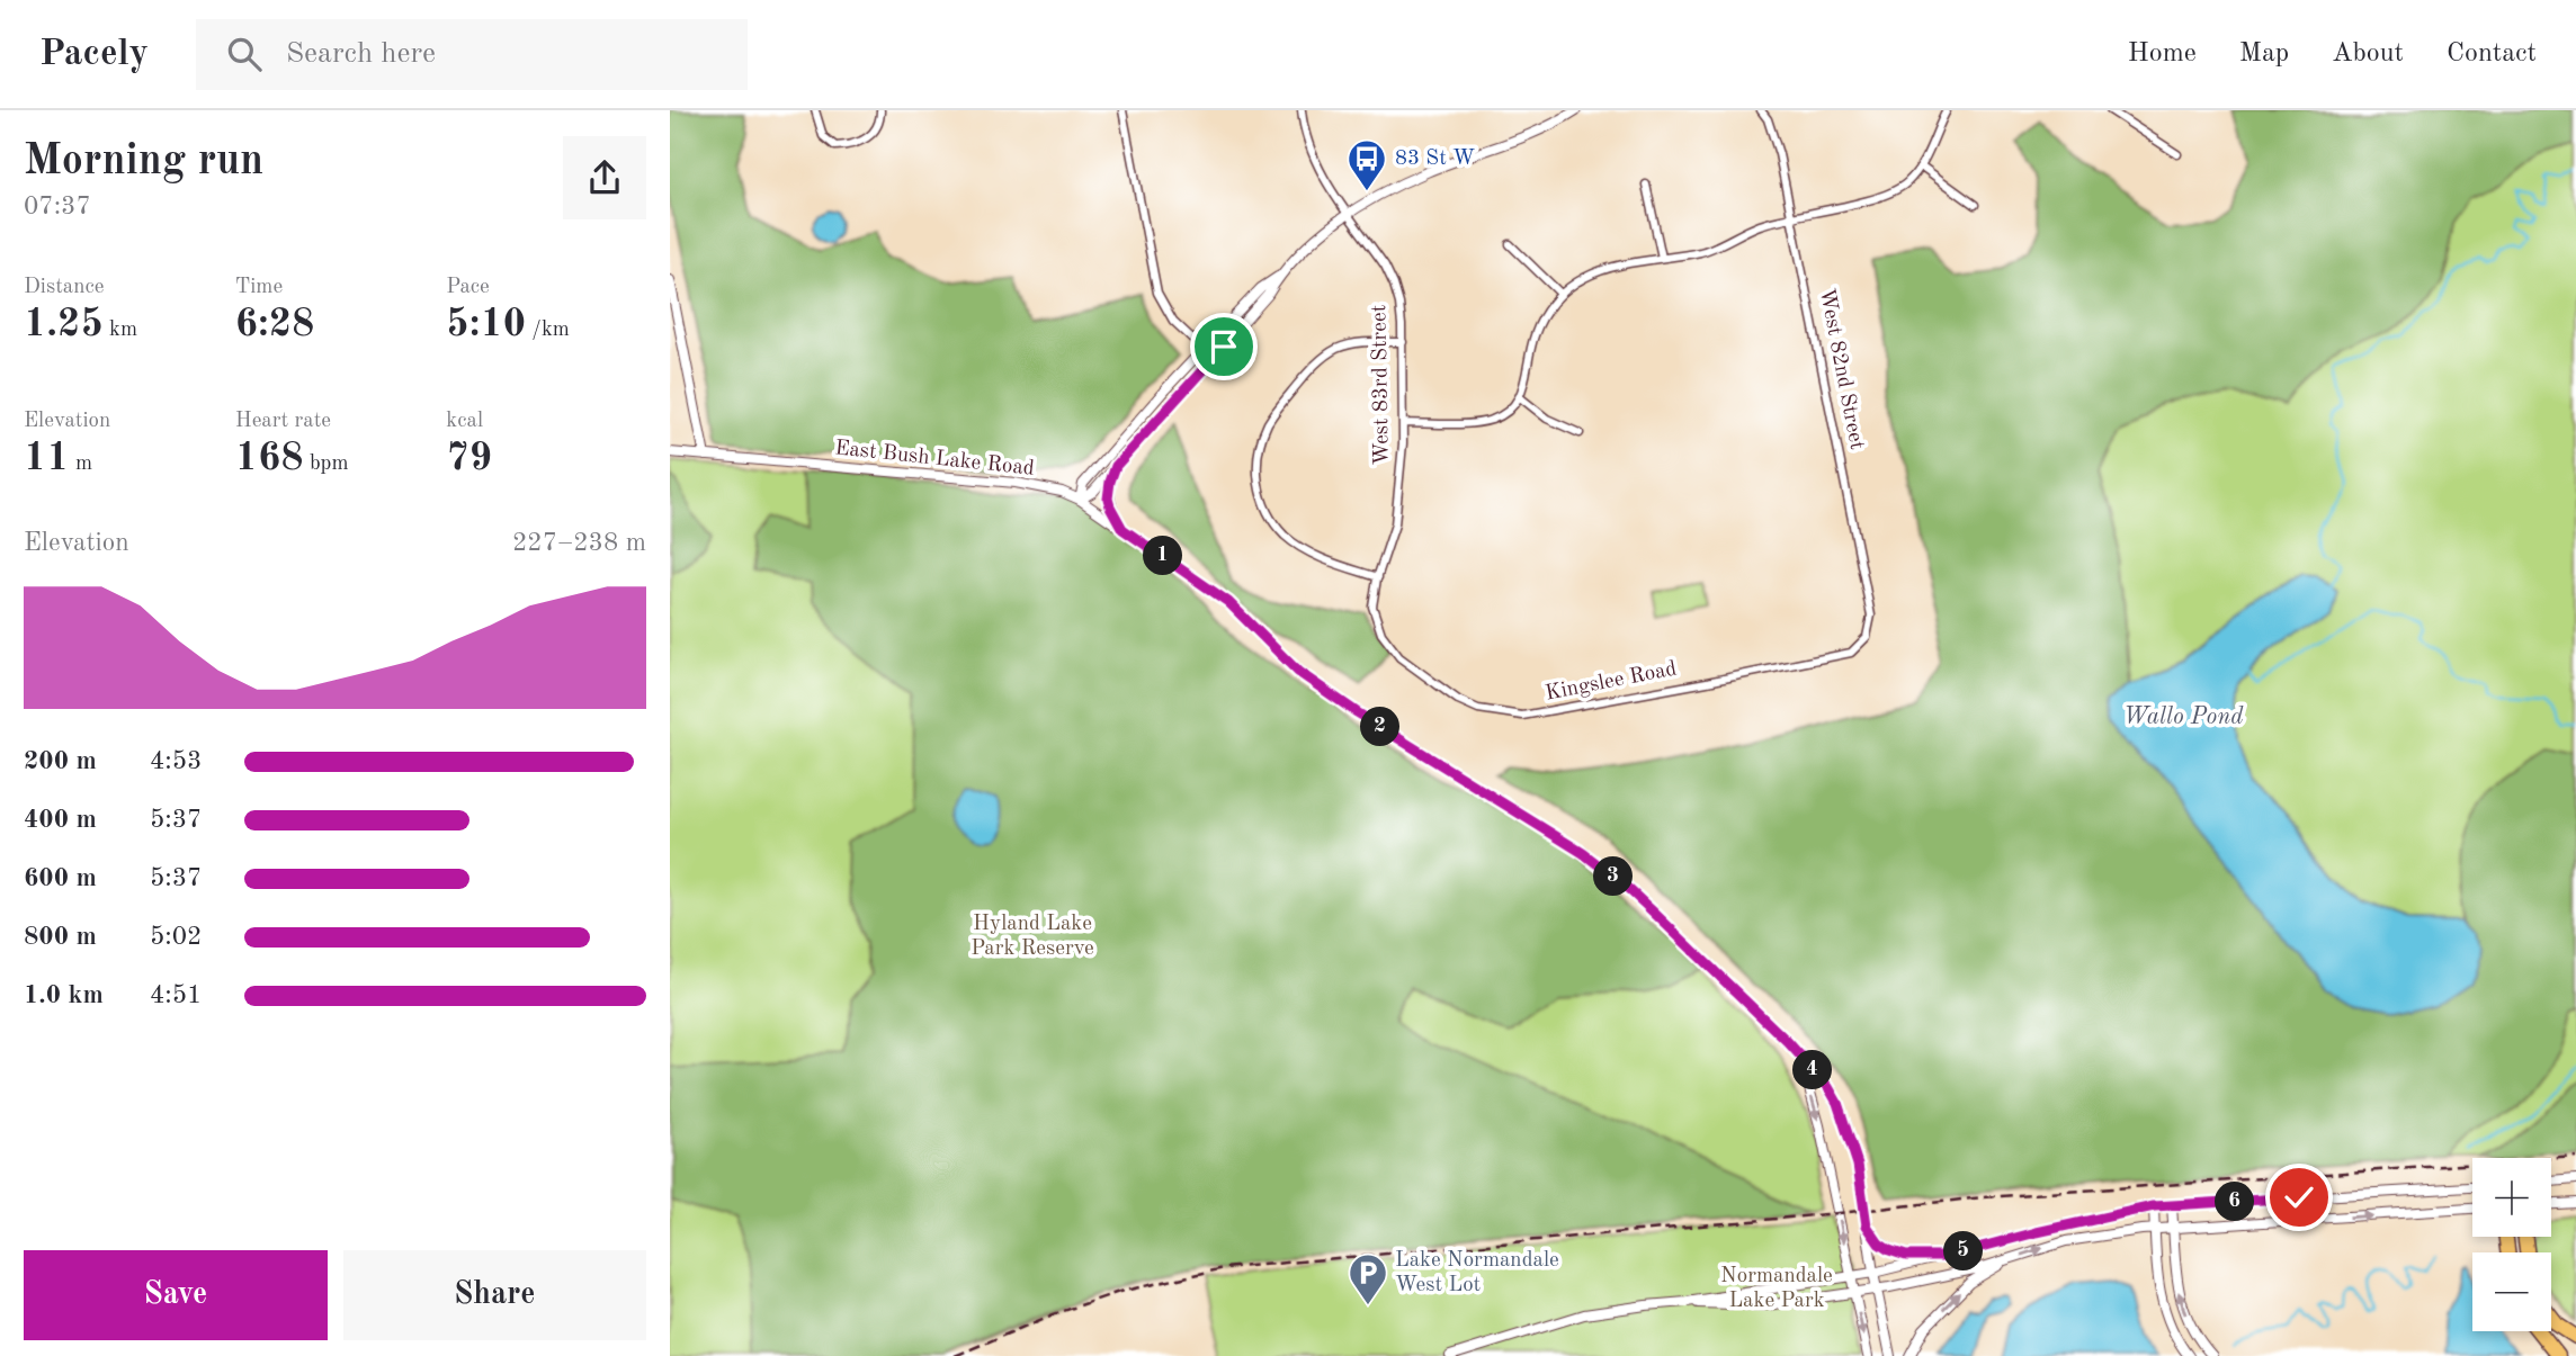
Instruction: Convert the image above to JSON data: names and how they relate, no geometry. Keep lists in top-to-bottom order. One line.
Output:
{"streets":{"street":["West 82nd Street","West 83rd Street","East Bush Lake Road","Kingslee Road"]},"crossings":[["West 82nd Street","Kingslee Road"],["West 83rd Street","Kingslee Road"]],"water":["Wallo Pond"],"parks":["Hyland Lake Park Reserve","Normandale Lake Park"],"places":{"bus stop":["83 St W"],"parking":["Lake Normandale West Lot"]},"page":{"header":"Pacely","search":"Search here","nav":["Home","Map","About","Contact"],"heading":["Morning run","07:37"],"stats":[["Distance","1.25 km"],["Time","6:28"],["Pace","5:10 /km"],["Elevation","11 m"],["Heart rate","168 bpm"],["kcal","79"]],"chart":["Elevation","227–238 m"],"pins":["1","2","3","4","6","5"],"list":[{"name":"200 m","note":"4:53"},{"name":"400 m","note":"5:37"},{"name":"600 m","note":"5:37"},{"name":"800 m","note":"5:02"},{"name":"1.0 km","note":"4:51"}],"map_buttons":["+","−"],"buttons":["Save","Share"]}}
